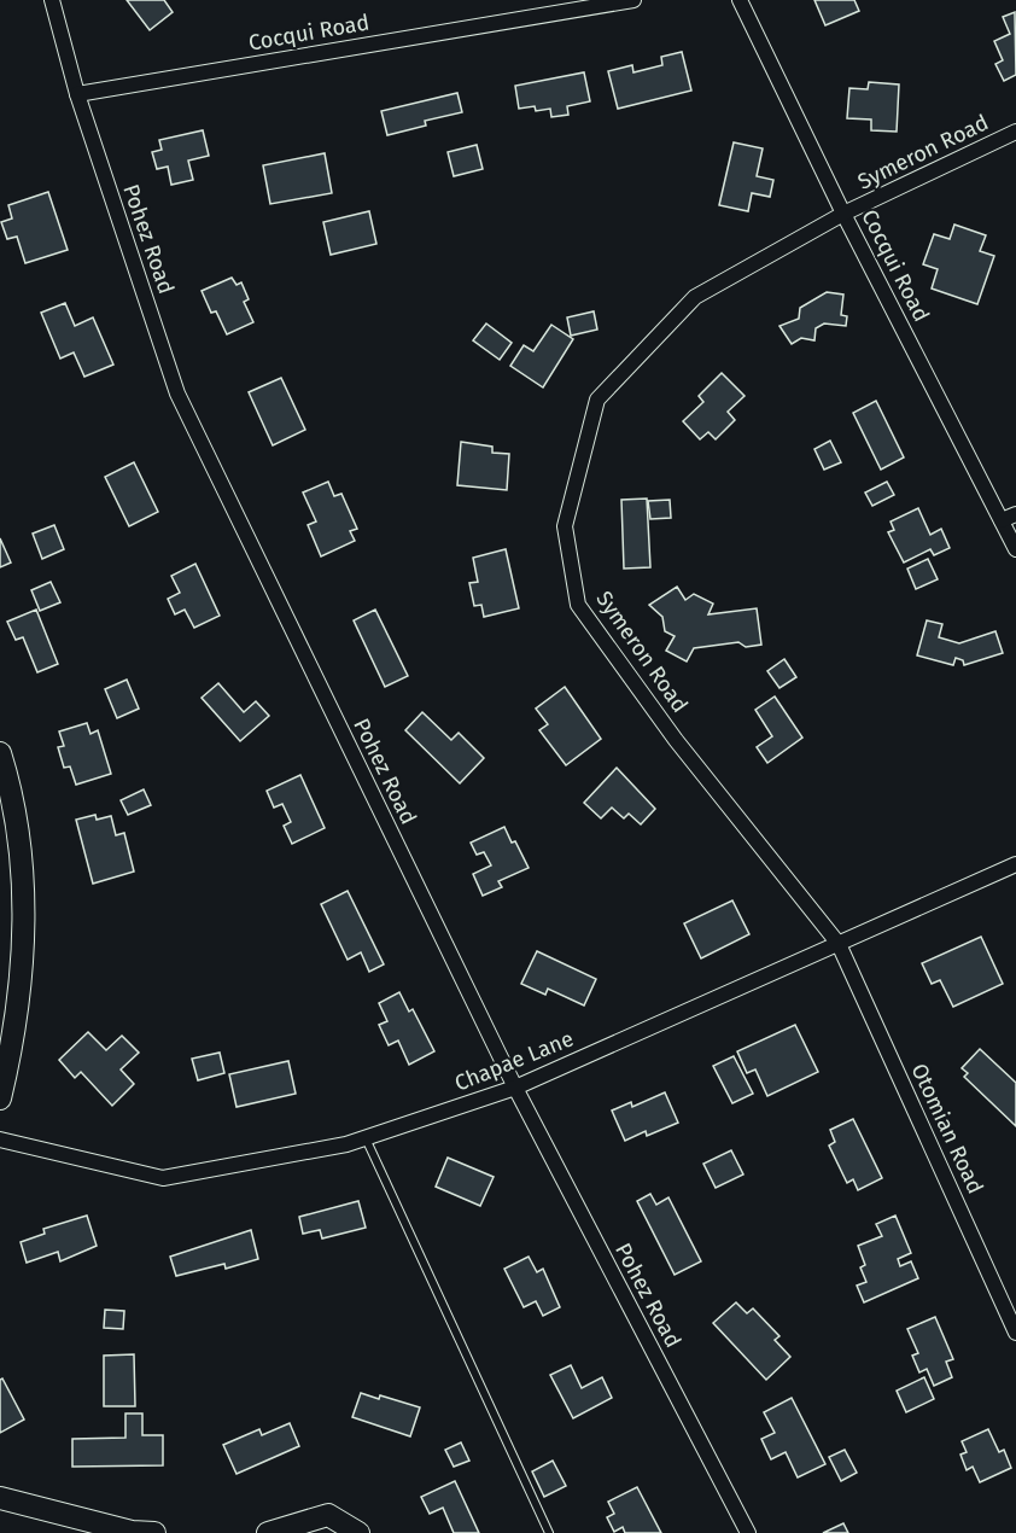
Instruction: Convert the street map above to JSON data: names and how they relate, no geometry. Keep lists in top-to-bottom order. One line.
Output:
{"streets":{"street":["Cocqui Road","Symeron Road","Pohez Road","Chapae Lane","Otomian Road"]},"crossings":[["Cocqui Road","Symeron Road"],["Cocqui Road","Pohez Road"],["Symeron Road","Chapae Lane"],["Symeron Road","Otomian Road"],["Pohez Road","Chapae Lane"],["Chapae Lane","Otomian Road"]]}
